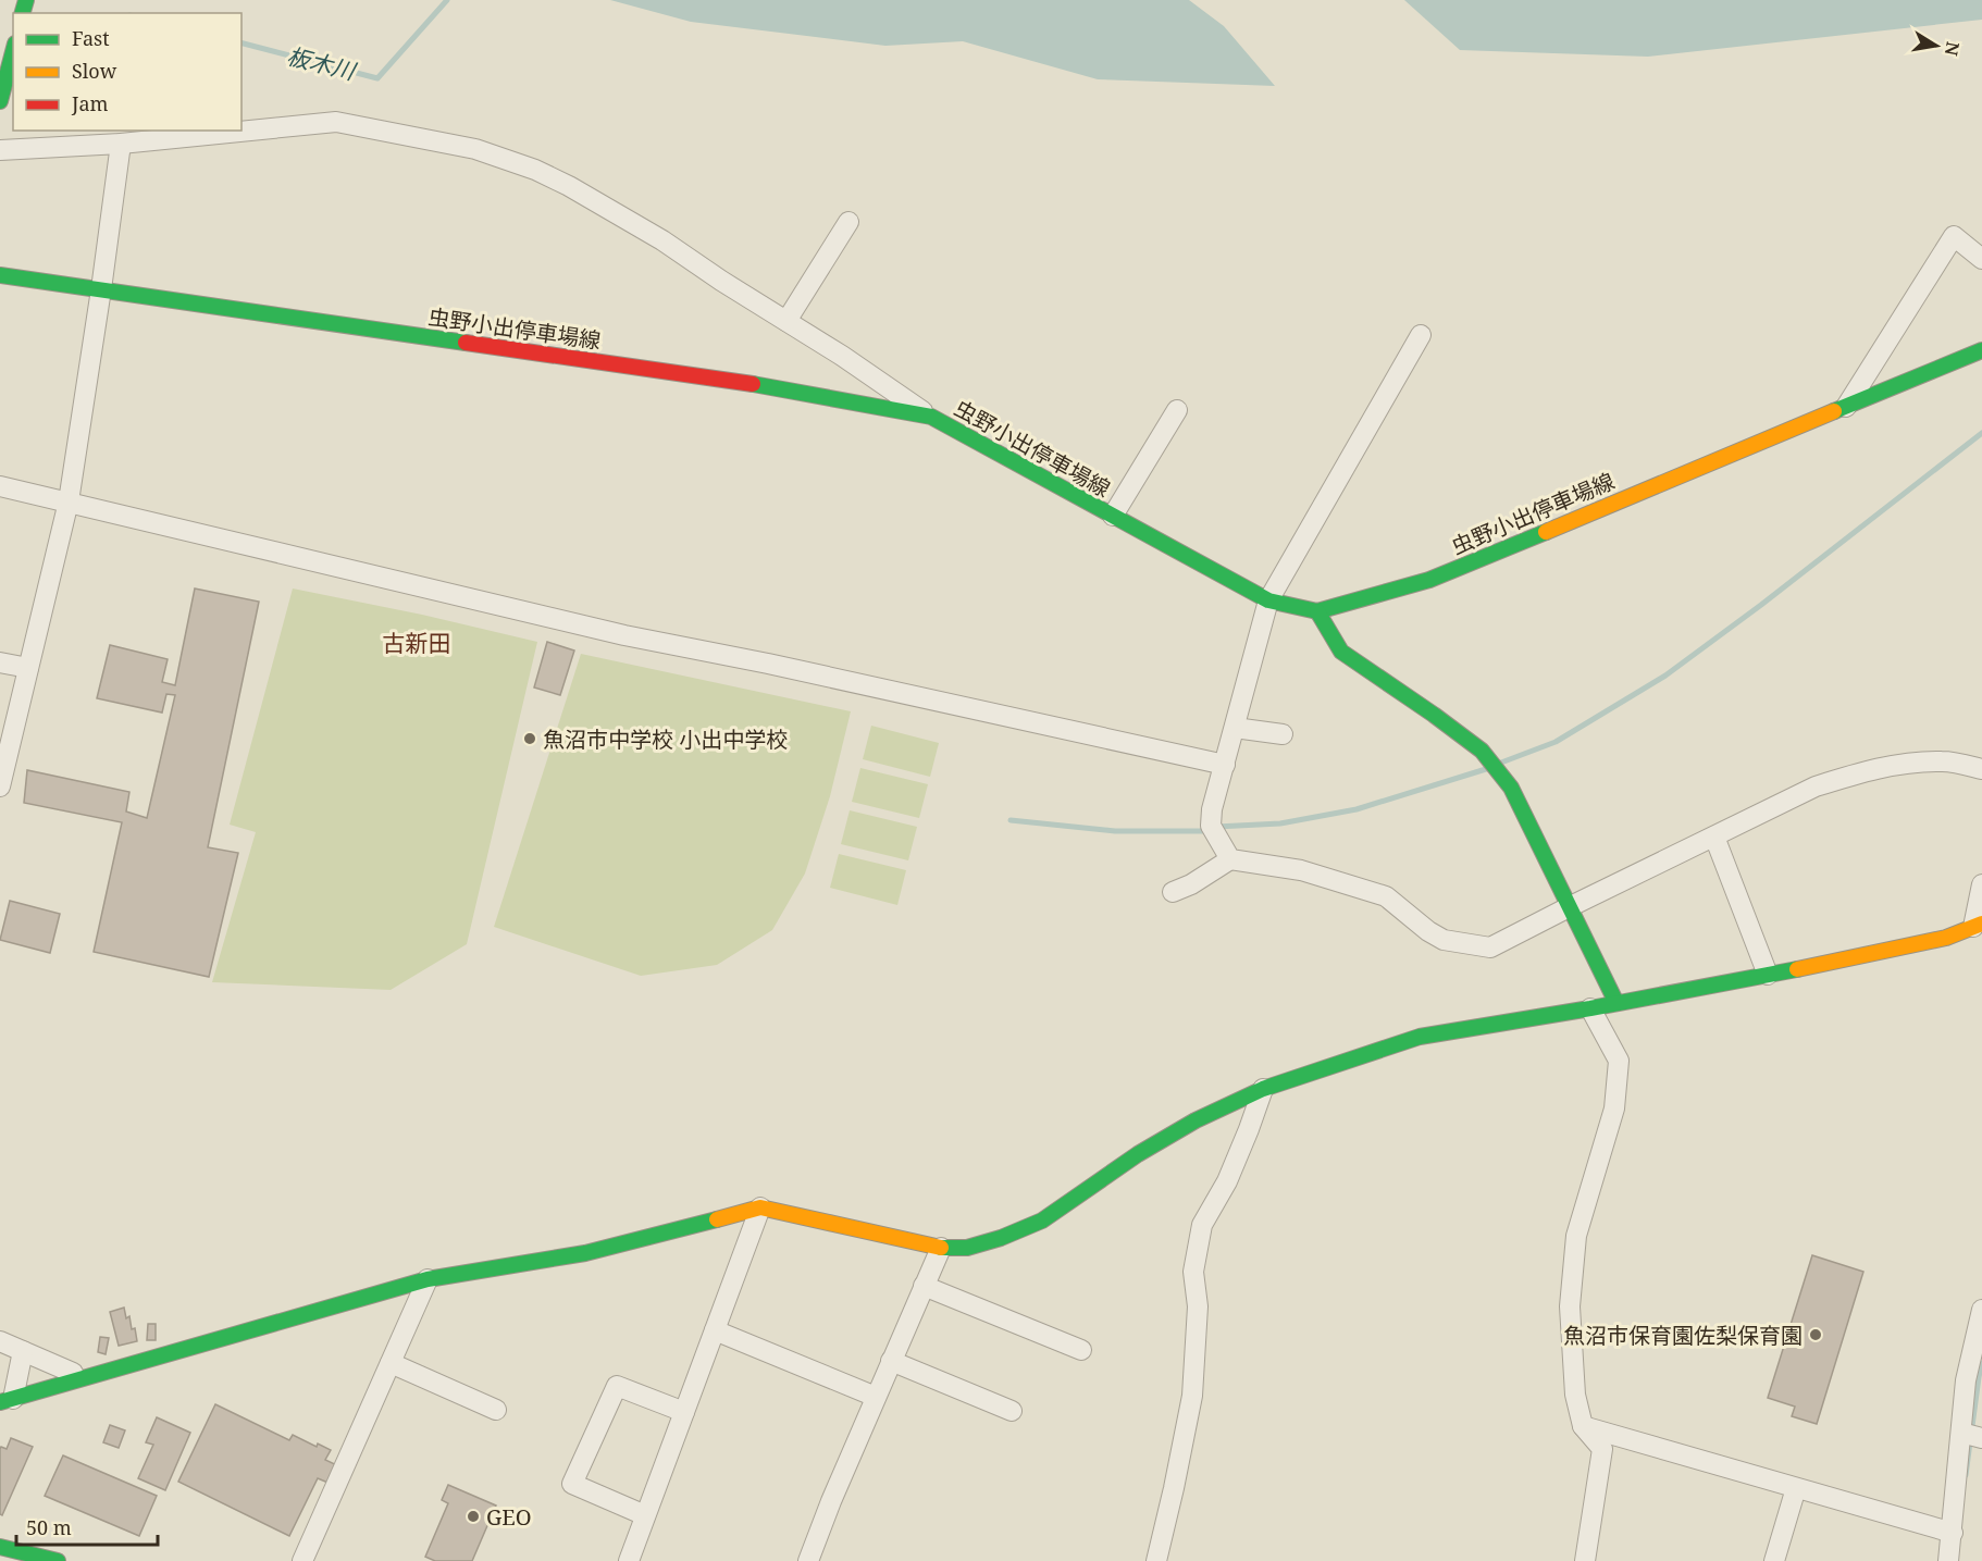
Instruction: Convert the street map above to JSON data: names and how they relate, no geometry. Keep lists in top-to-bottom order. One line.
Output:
{"streets":{"main road":["虫野小出停車場線"]},"districts":["古新田"],"water":["板木川"],"places":["魚沼市中学校 小出中学校","魚沼市保育園佐梨保育園","GEO"],"legend":["Fast","Slow","Jam"],"scale_bar":"50 m","north":"right"}
